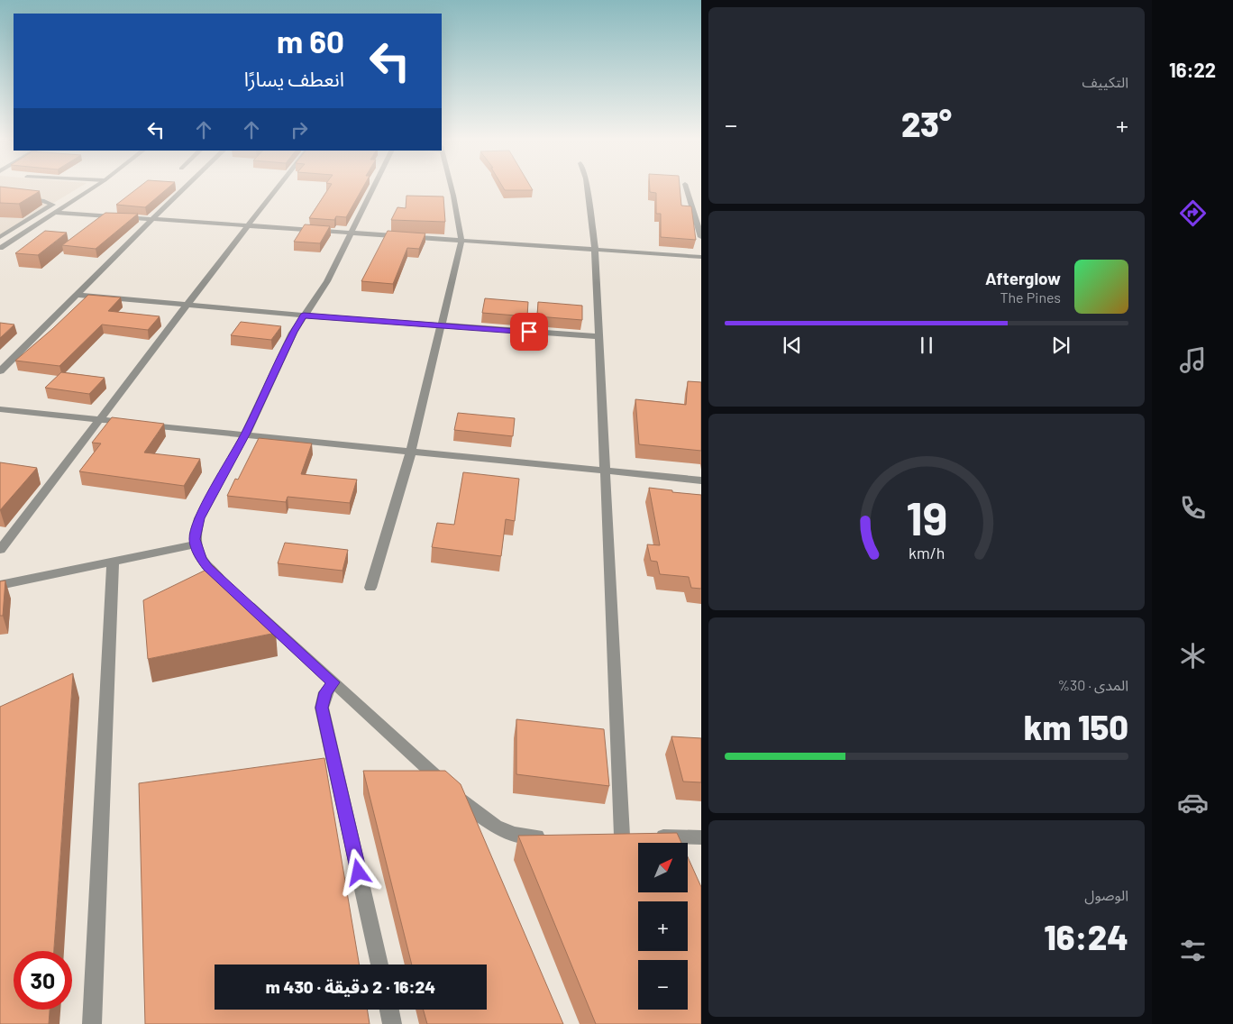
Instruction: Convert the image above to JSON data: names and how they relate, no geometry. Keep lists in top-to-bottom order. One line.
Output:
{"north":"top right","page":{"tabs":"16:22","tile":["التكييف",["المدى · 30%","150 km"],["الوصول","16:24"]],"turn":["60 m","انعطف يسارًا"],"heat":["−","23°","+"],"song":["Afterglow","The Pines"],"map_buttons":["+","−"],"limit":"30","trip":"16:24 · 2 دقيقة · 430 m","gauge":["19","km/h"]}}
